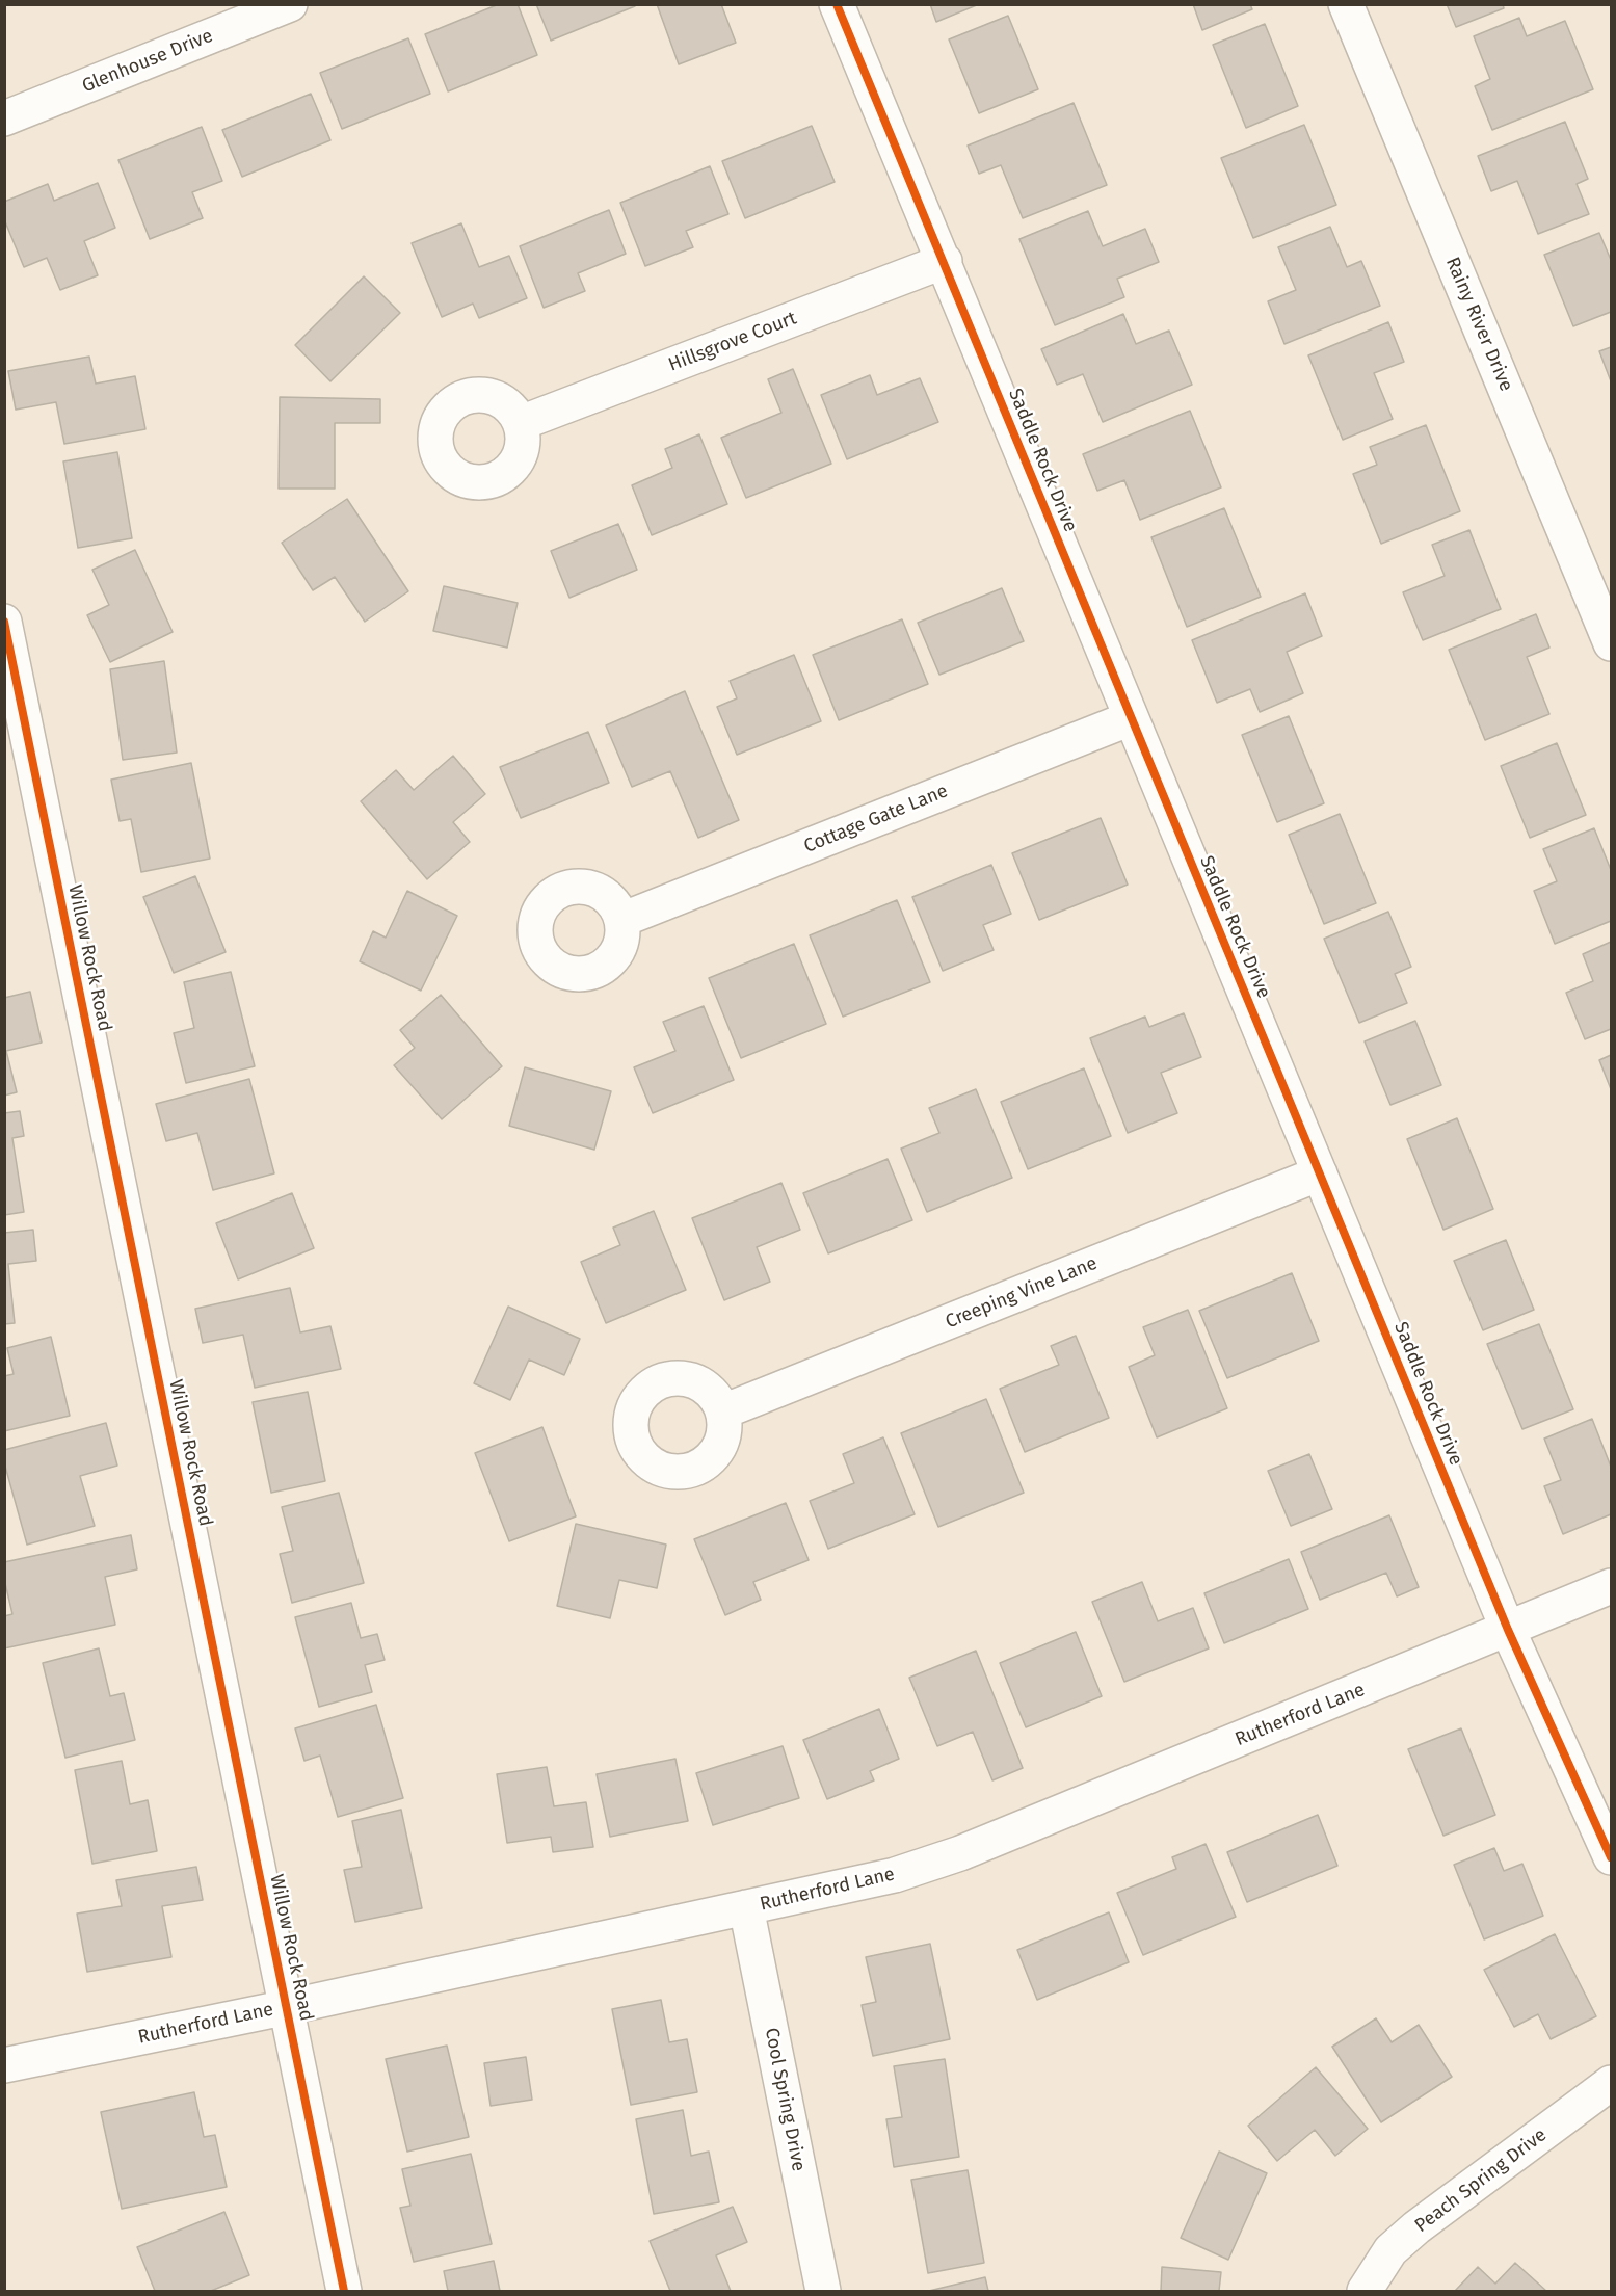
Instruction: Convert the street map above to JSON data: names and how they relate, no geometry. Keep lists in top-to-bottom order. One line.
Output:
{"streets":{"street":["Glenhouse Drive","Rainy River Drive","Hillsgrove Court","Saddle Rock Drive","Cottage Gate Lane","Willow Rock Road","Creeping Vine Lane","Rutherford Lane","Cool Spring Drive","Peach Spring Drive"]},"crossings":[["Hillsgrove Court","Saddle Rock Drive"],["Saddle Rock Drive","Cottage Gate Lane"],["Saddle Rock Drive","Creeping Vine Lane"],["Saddle Rock Drive","Rutherford Lane"],["Willow Rock Road","Rutherford Lane"],["Rutherford Lane","Cool Spring Drive"]]}
